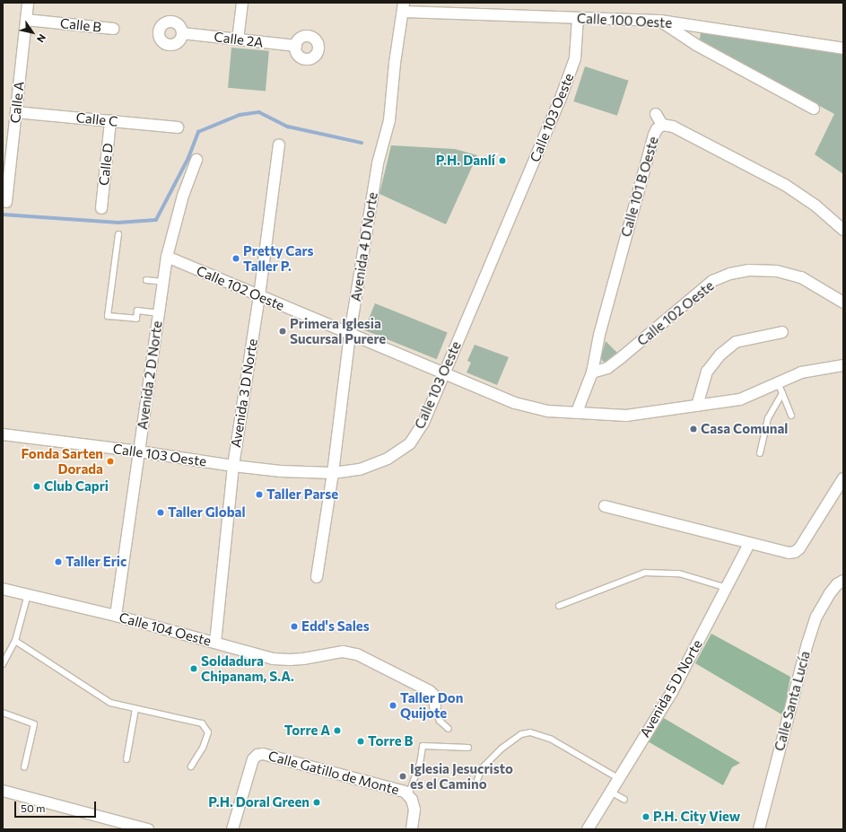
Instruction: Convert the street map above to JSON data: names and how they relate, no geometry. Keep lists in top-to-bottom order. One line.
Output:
{"streets":{"street":["Calle 100 Oeste","Calle B","Calle 2A","Calle A","Calle 103 Oeste","Calle C","Calle D","Calle 101 B Oeste","Avenida 4 D Norte","Calle 102 Oeste","Avenida 2 D Norte","Avenida 3 D Norte","Calle 104 Oeste","Avenida 5 D Norte","Calle Santa Lucía","Calle Gatillo de Monte"]},"crossings":[["Calle 100 Oeste","Calle 103 Oeste"],["Calle 100 Oeste","Avenida 4 D Norte"],["Calle B","Calle A"],["Calle A","Calle C"],["Calle 103 Oeste","Avenida 4 D Norte"],["Calle 103 Oeste","Calle 102 Oeste"],["Calle 103 Oeste","Avenida 2 D Norte"],["Calle 103 Oeste","Avenida 3 D Norte"],["Calle C","Calle D"],["Calle 101 B Oeste","Calle 102 Oeste"],["Avenida 4 D Norte","Calle 102 Oeste"],["Calle 102 Oeste","Avenida 2 D Norte"],["Calle 102 Oeste","Avenida 3 D Norte"],["Avenida 2 D Norte","Calle 104 Oeste"],["Avenida 3 D Norte","Calle 104 Oeste"]],"places":["P.H. Danlí","Pretty Cars Taller P.","Primera Iglesia Sucursal Purere","Casa Comunal","Fonda Sarten Dorada","Club Capri","Taller Parse","Taller Global","Taller Eric","Edd's Sales","Soldadura Chipanam, S.A.","Taller Don Quijote","Torre A","Torre B","Iglesia Jesucristo es el Camino","P.H. Doral Green","P.H. City View"],"scale_bar":"50 m","north":"bottom right"}
